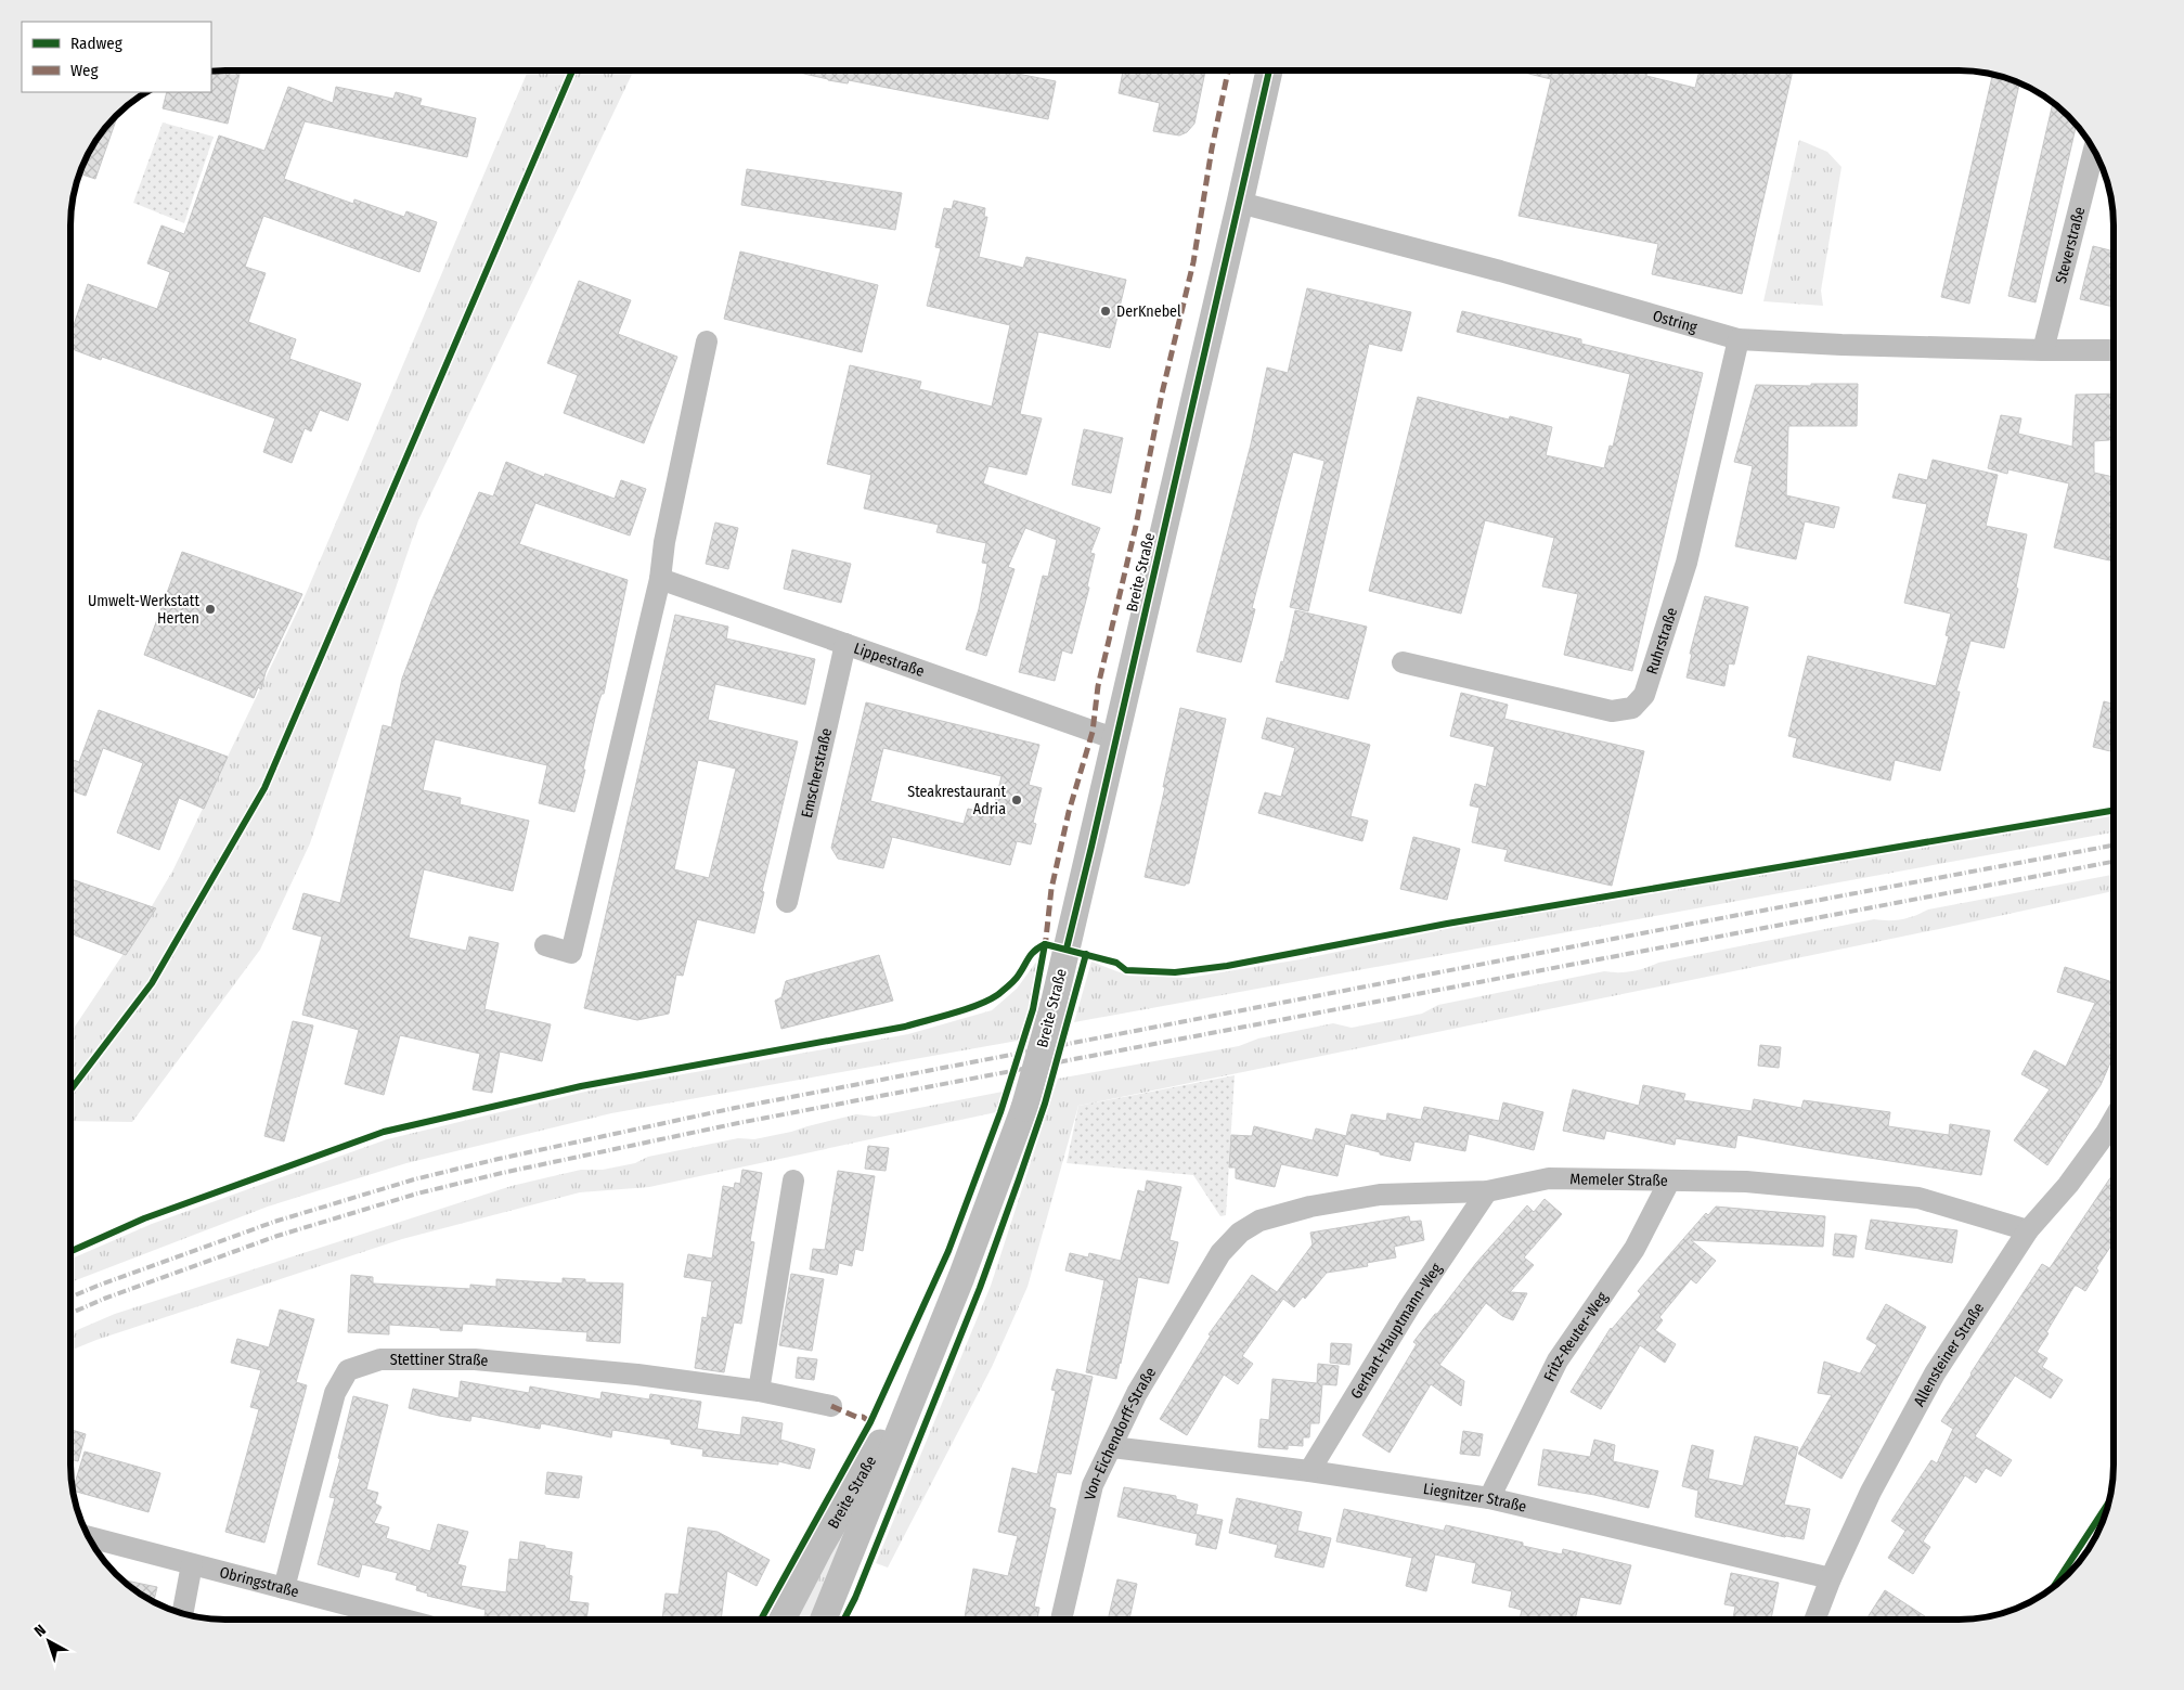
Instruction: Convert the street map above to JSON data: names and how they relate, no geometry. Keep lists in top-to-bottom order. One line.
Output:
{"streets":{"street":["Steverstraße","Ostring","Breite Straße","Ruhrstraße","Lippestraße","Emscherstraße","Memeler Straße","Gerhart-Hauptmann-Weg","Fritz-Reuter-Weg","Allensteiner Straße","Stettiner Straße","Von-Eichendorff-Straße","Liegnitzer Straße","Obringstraße"]},"crossings":[["Steverstraße","Ostring"],["Ostring","Breite Straße"],["Ostring","Ruhrstraße"],["Breite Straße","Lippestraße"],["Lippestraße","Emscherstraße"],["Memeler Straße","Gerhart-Hauptmann-Weg"],["Memeler Straße","Fritz-Reuter-Weg"],["Memeler Straße","Allensteiner Straße"],["Memeler Straße","Von-Eichendorff-Straße"],["Gerhart-Hauptmann-Weg","Liegnitzer Straße"],["Fritz-Reuter-Weg","Liegnitzer Straße"],["Allensteiner Straße","Liegnitzer Straße"],["Stettiner Straße","Obringstraße"],["Von-Eichendorff-Straße","Liegnitzer Straße"]],"places":["DerKnebel","Umwelt-Werkstatt Herten","Steakrestaurant Adria"],"legend":["Radweg","Weg"],"north":"top left"}
